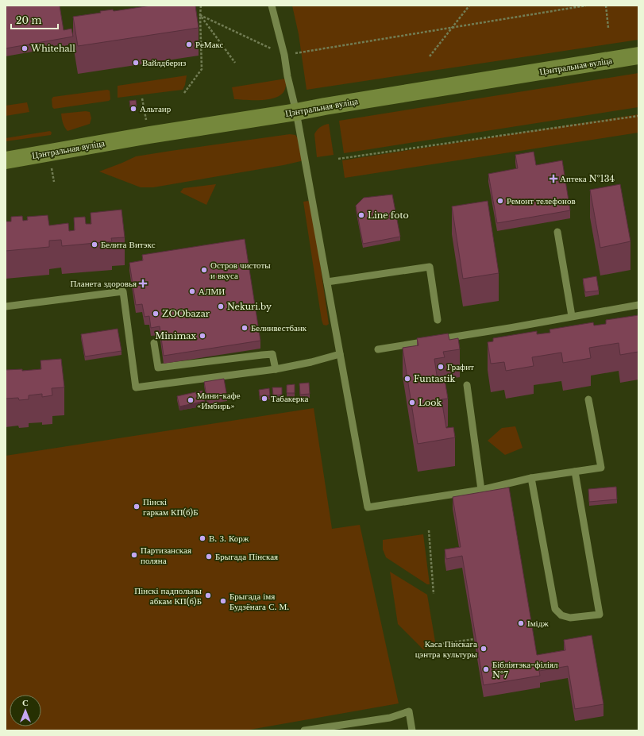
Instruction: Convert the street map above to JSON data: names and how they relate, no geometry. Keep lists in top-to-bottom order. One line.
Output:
{"streets":{"main road":["Цэнтральная вуліца"]},"places":{"other":["РеМакс","Whitehall","Вайлдбериз","Альтаир","Ремонт телефонов","Line foto","Белита Витэкс","Остров чистоты и вкуса","АЛМИ","Nekuri.by","ZOObazar","Белинвестбанк","Minimax","Графит","Funtastik","Табакерка","Мини-кафе «Имбирь»","Look","Пінскі гаркам КП(б)Б","В. З. Корж","Партизанская поляна","Брыгада Пінская","Пінскі падпольны абкам КП(б)Б","Брыгада імя Будзёнага С. М.","Імідж","Каса Пінскага цэнтра культуры","Бібліятэка-філіял №7"],"health":["Аптека №134","Планета здоровья"]},"scale_bar":"20 m","north":"top"}
